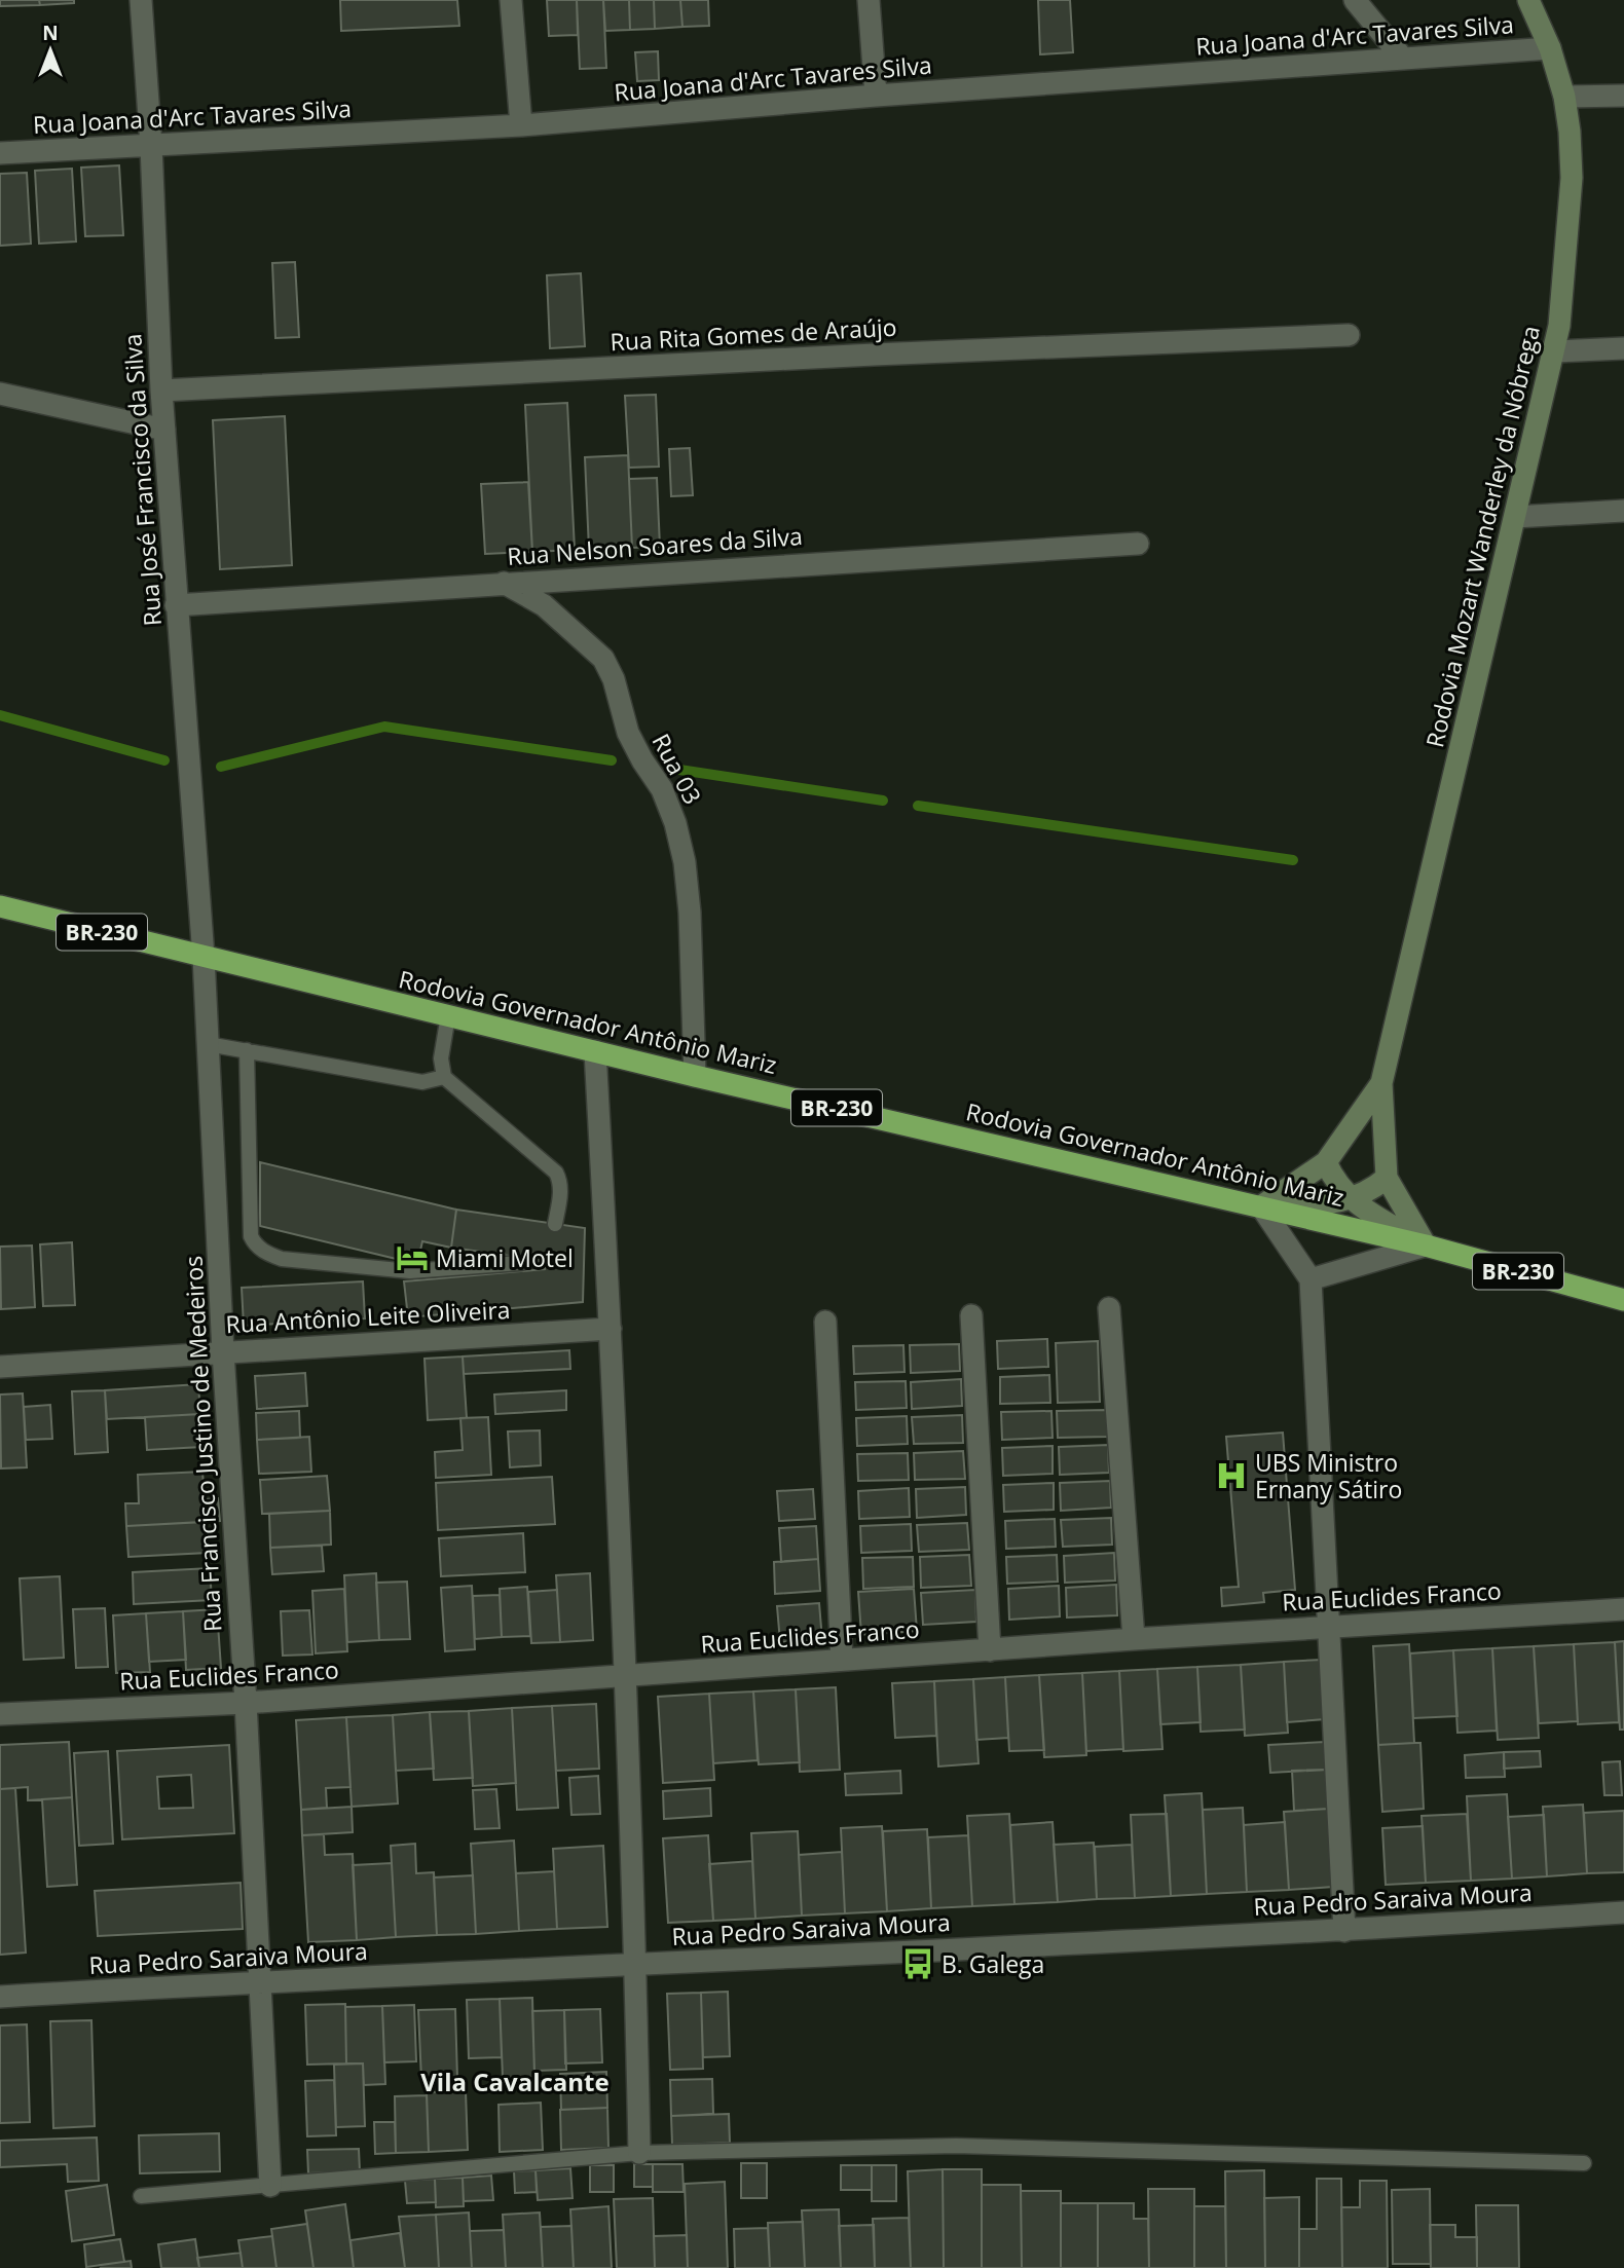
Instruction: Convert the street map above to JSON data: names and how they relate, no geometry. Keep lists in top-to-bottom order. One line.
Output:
{"streets":{"highway":["BR-230","Rodovia Governador Antônio Mariz"],"main road":["Rodovia Mozart Wanderley da Nóbrega"],"street":["Rua Joana d'Arc Tavares Silva","Rua Rita Gomes de Araújo","Rua José Francisco da Silva","Rua Nelson Soares da Silva","Rua 03","Rua Antônio Leite Oliveira","Rua Francisco Justino de Medeiros","Rua Euclides Franco","Rua Pedro Saraiva Moura"]},"crossings":[["Rua Joana d'Arc Tavares Silva","Rua José Francisco da Silva"],["Rua Joana d'Arc Tavares Silva","Rodovia Mozart Wanderley da Nóbrega"],["Rua Rita Gomes de Araújo","Rua José Francisco da Silva"],["Rua José Francisco da Silva","Rua Nelson Soares da Silva"],["Rua José Francisco da Silva","Rodovia Governador Antônio Mariz"],["Rua José Francisco da Silva","Rua Francisco Justino de Medeiros"],["Rodovia Mozart Wanderley da Nóbrega","Rodovia Governador Antônio Mariz"],["Rua Nelson Soares da Silva","Rua 03"],["Rua 03","Rodovia Governador Antônio Mariz"],["Rodovia Governador Antônio Mariz","Rua Francisco Justino de Medeiros"],["Rua Antônio Leite Oliveira","Rua Francisco Justino de Medeiros"],["Rua Francisco Justino de Medeiros","Rua Euclides Franco"],["Rua Francisco Justino de Medeiros","Rua Pedro Saraiva Moura"]],"districts":["Vila Cavalcante"],"places":{"hotel":["Miami Motel"],"hospital":["UBS Ministro Ernany Sátiro"],"bus stop":["B. Galega"]},"north":"top"}
